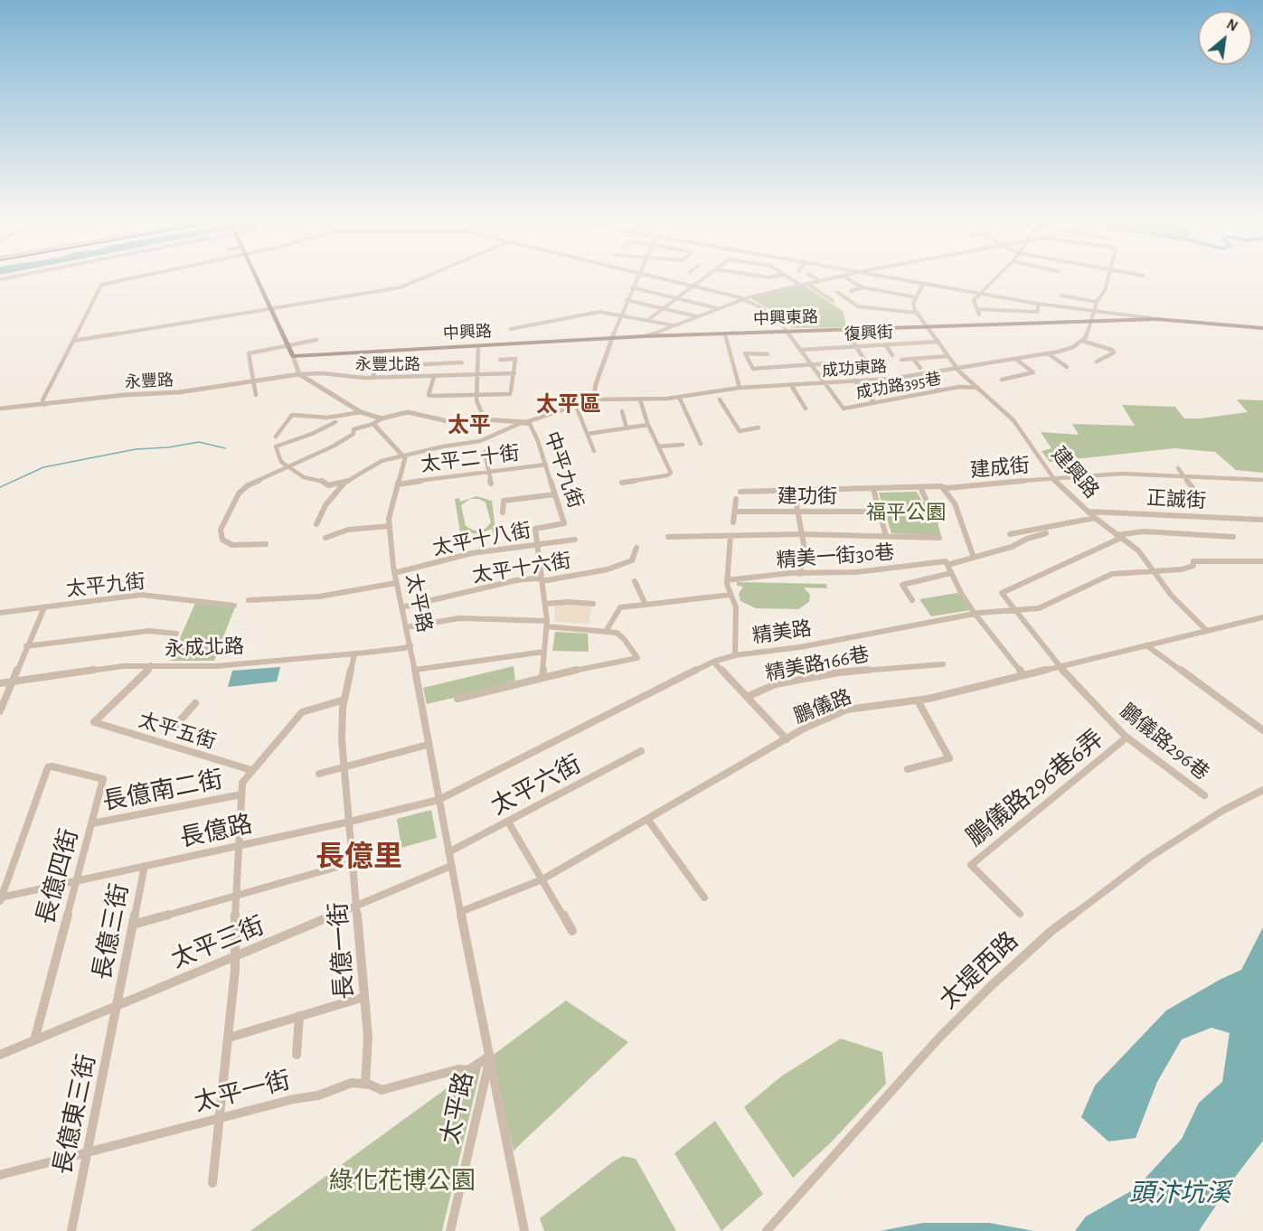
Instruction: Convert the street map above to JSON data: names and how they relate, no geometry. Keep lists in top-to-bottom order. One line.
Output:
{"streets":{"main road":["中興東路","中興路"],"street":["復興街","永豐北路","成功東路","永豐路","成功路395巷","太平二十街","建成街","中平九街","建興路","建功街","正誠街","太平十八街","精美一街30巷","太平十六街","太平九街","太平路","精美路","永成北路","精美路166巷","鵬儀路","太平五街","鵬儀路296巷","太平六街","鵬儀路296巷6弄","長億南二街","長億路","長億四街","長億三街","太平三街","長億一街","太堤西路","太平一街","長億東三街"]},"crossings":[["中興東路","中興路"],["中興東路","建興路"],["中興路","永豐北路"],["復興街","建興路"],["永豐北路","永豐路"],["成功東路","成功路395巷"],["成功東路","建興路"],["成功路395巷","建興路"],["太平二十街","中平九街"],["太平二十街","太平路"],["建成街","建興路"],["中平九街","太平十八街"],["建興路","正誠街"],["建興路","精美路"],["建興路","鵬儀路"],["太平十八街","太平路"],["太平十六街","太平路"],["太平路","精美路"],["太平路","永成北路"],["太平路","鵬儀路"],["太平路","太平六街"],["太平路","長億路"],["太平路","太平三街"],["太平路","太平一街"],["精美路","精美路166巷"],["精美路","鵬儀路296巷"],["精美路","長億路"],["永成北路","太平五街"],["永成北路","長億一街"],["鵬儀路","鵬儀路296巷"],["鵬儀路296巷","鵬儀路296巷6弄"],["長億南二街","長億四街"],["長億路","長億四街"],["長億路","長億三街"],["長億路","長億一街"],["長億四街","太平三街"],["長億三街","太平三街"],["長億三街","長億東三街"],["太平三街","長億一街"],["太平三街","長億東三街"],["長億一街","太平一街"],["太平一街","長億東三街"]],"districts":["太平區","太平","長億里"],"water":["頭汴坑溪"],"parks":["福平公園","綠化花博公園"],"north":"top right"}
